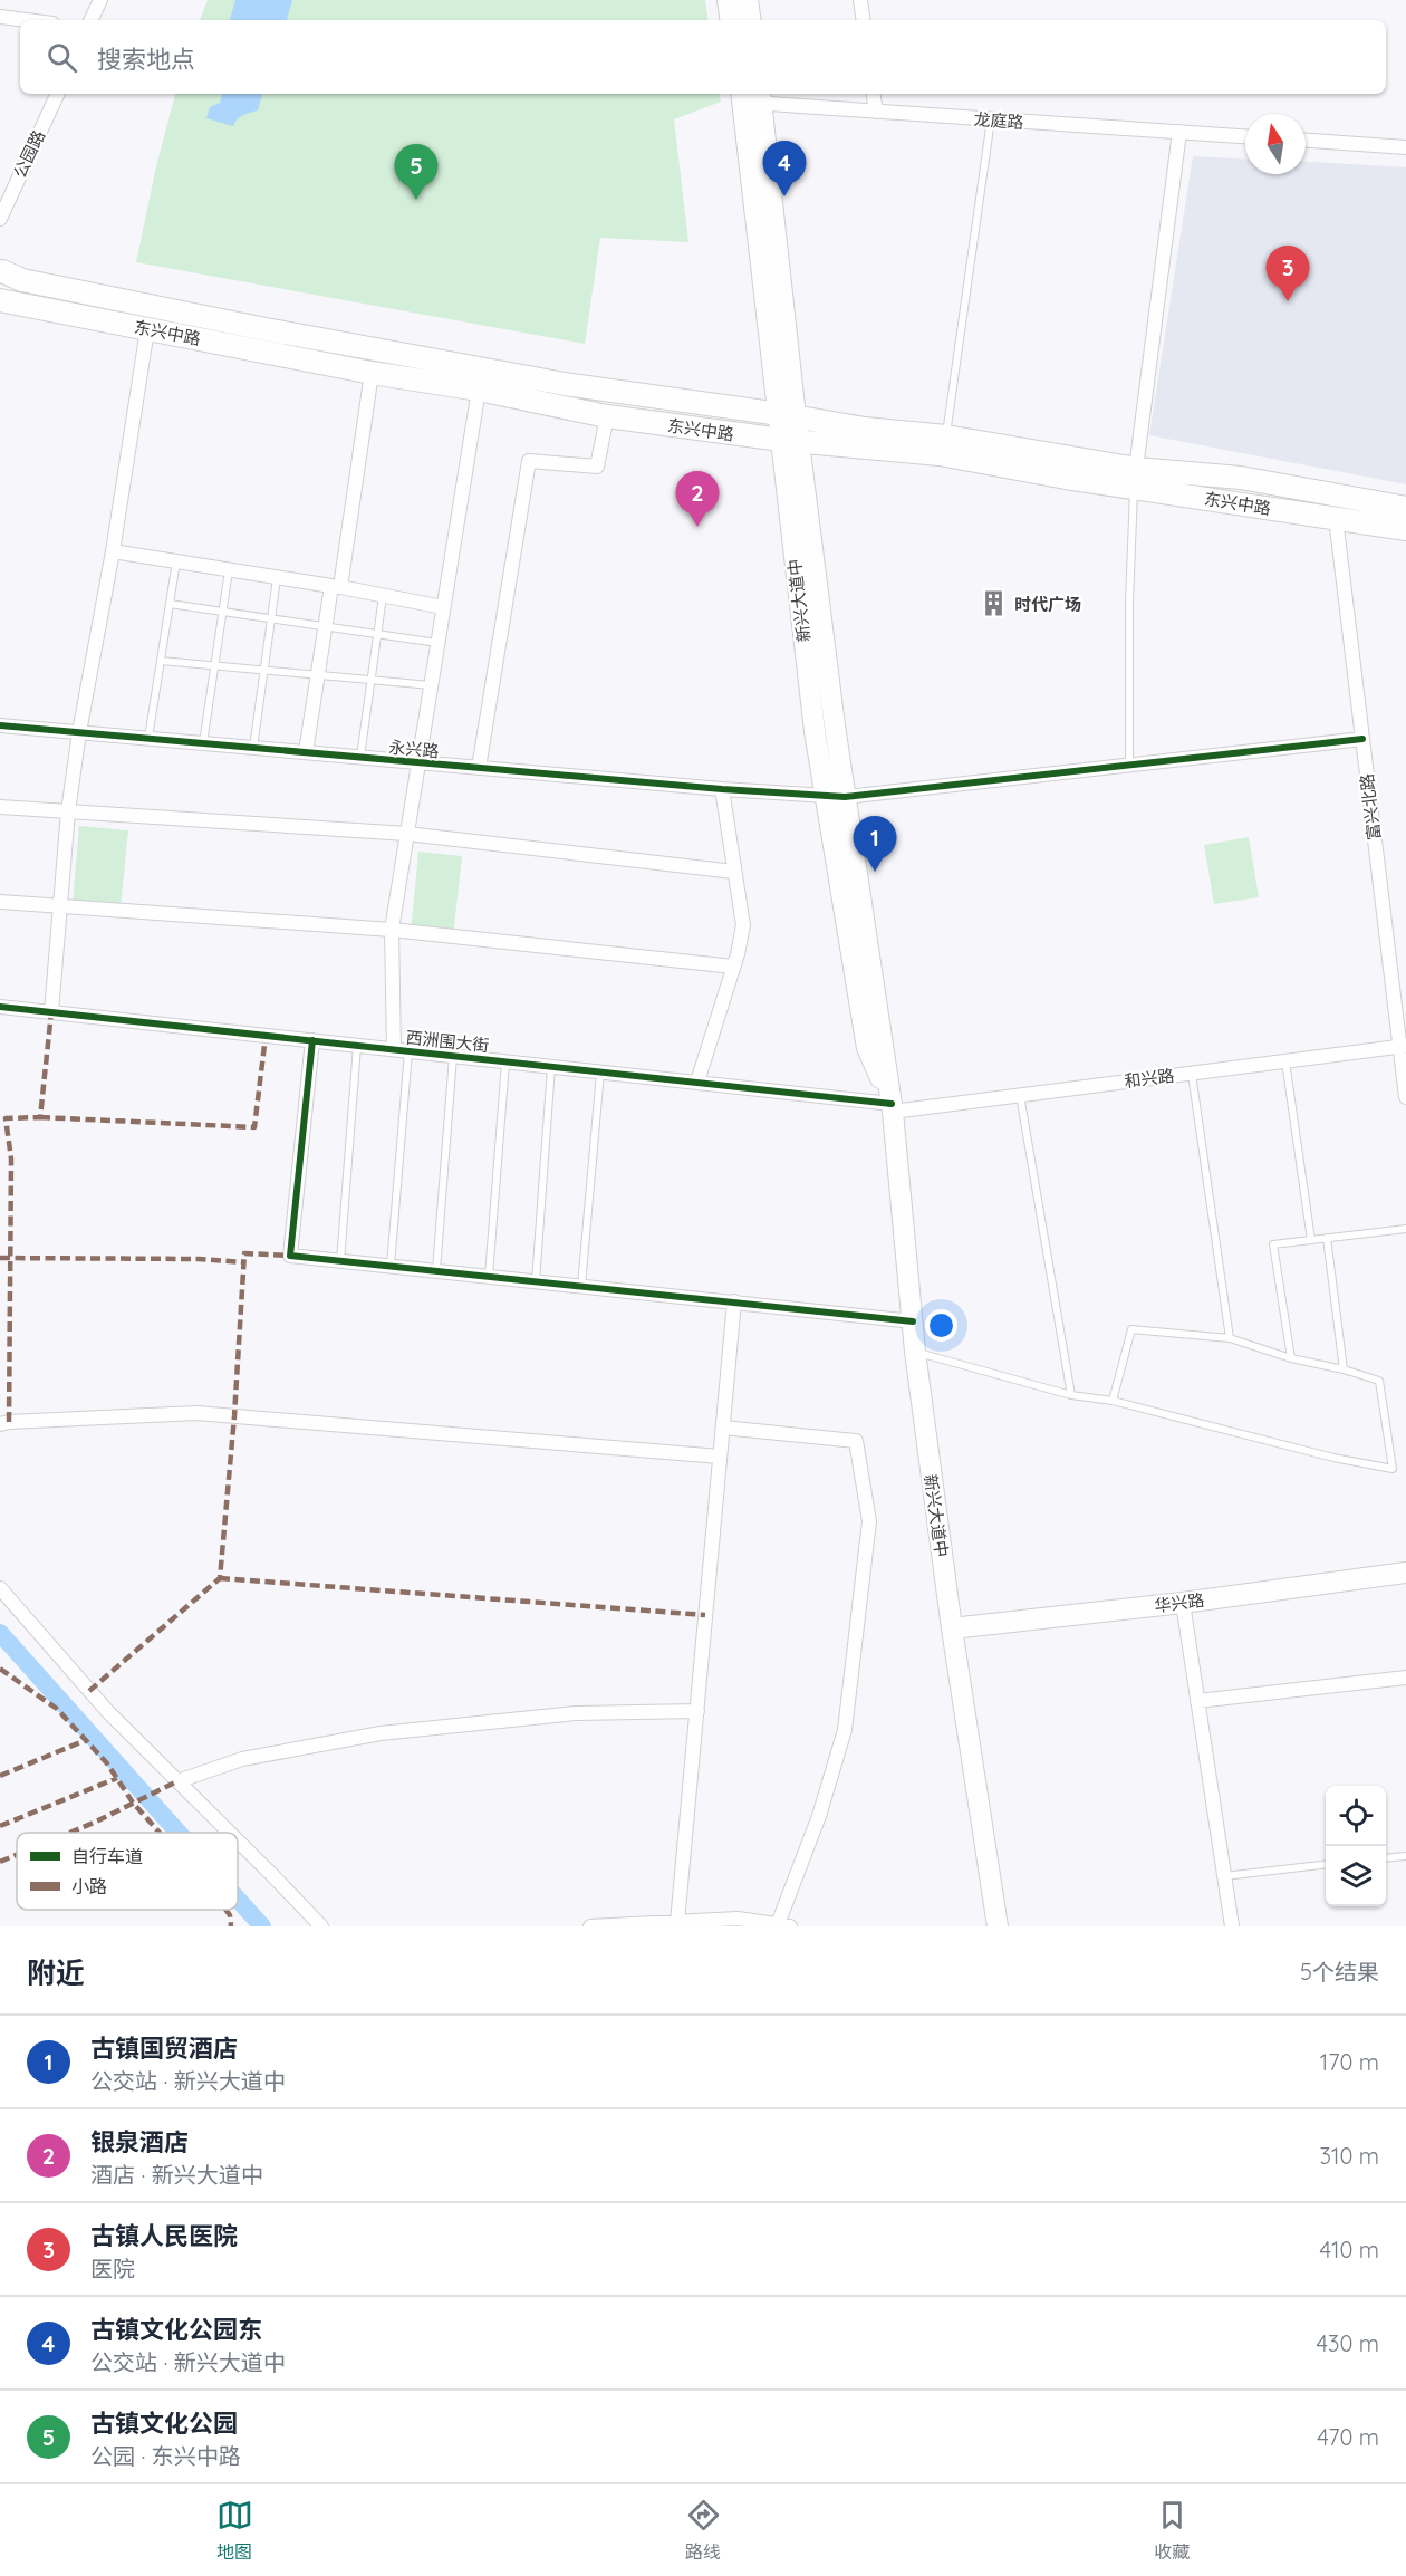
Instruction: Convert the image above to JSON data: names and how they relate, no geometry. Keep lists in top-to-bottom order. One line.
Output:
{"streets":{"main road":["东兴中路","新兴大道中","华兴路"],"street":["龙庭路","公园路","永兴路","富兴北路","西洲围大街","和兴路"]},"crossings":[["龙庭路","新兴大道中"],["东兴中路","新兴大道中"],["东兴中路","富兴北路"],["新兴大道中","永兴路"],["新兴大道中","西洲围大街"],["新兴大道中","和兴路"],["新兴大道中","华兴路"],["永兴路","富兴北路"],["富兴北路","和兴路"],["西洲围大街","和兴路"]],"places":{"building":["时代广场"]},"legend":["自行车道","小路"],"north":"top","page":{"search":"搜索地点","pins":["4","5","3","2","1"],"heading":["附近","5个结果"],"list":[{"mark":"1","name":"古镇国贸酒店","note":"公交站 · 新兴大道中","value":"170 m"},{"mark":"2","name":"银泉酒店","note":"酒店 · 新兴大道中","value":"310 m"},{"mark":"3","name":"古镇人民医院","note":"医院","value":"410 m"},{"mark":"4","name":"古镇文化公园东","note":"公交站 · 新兴大道中","value":"430 m"},{"mark":"5","name":"古镇文化公园","note":"公园 · 东兴中路","value":"470 m"}],"nav":["地图","路线","收藏"]}}
